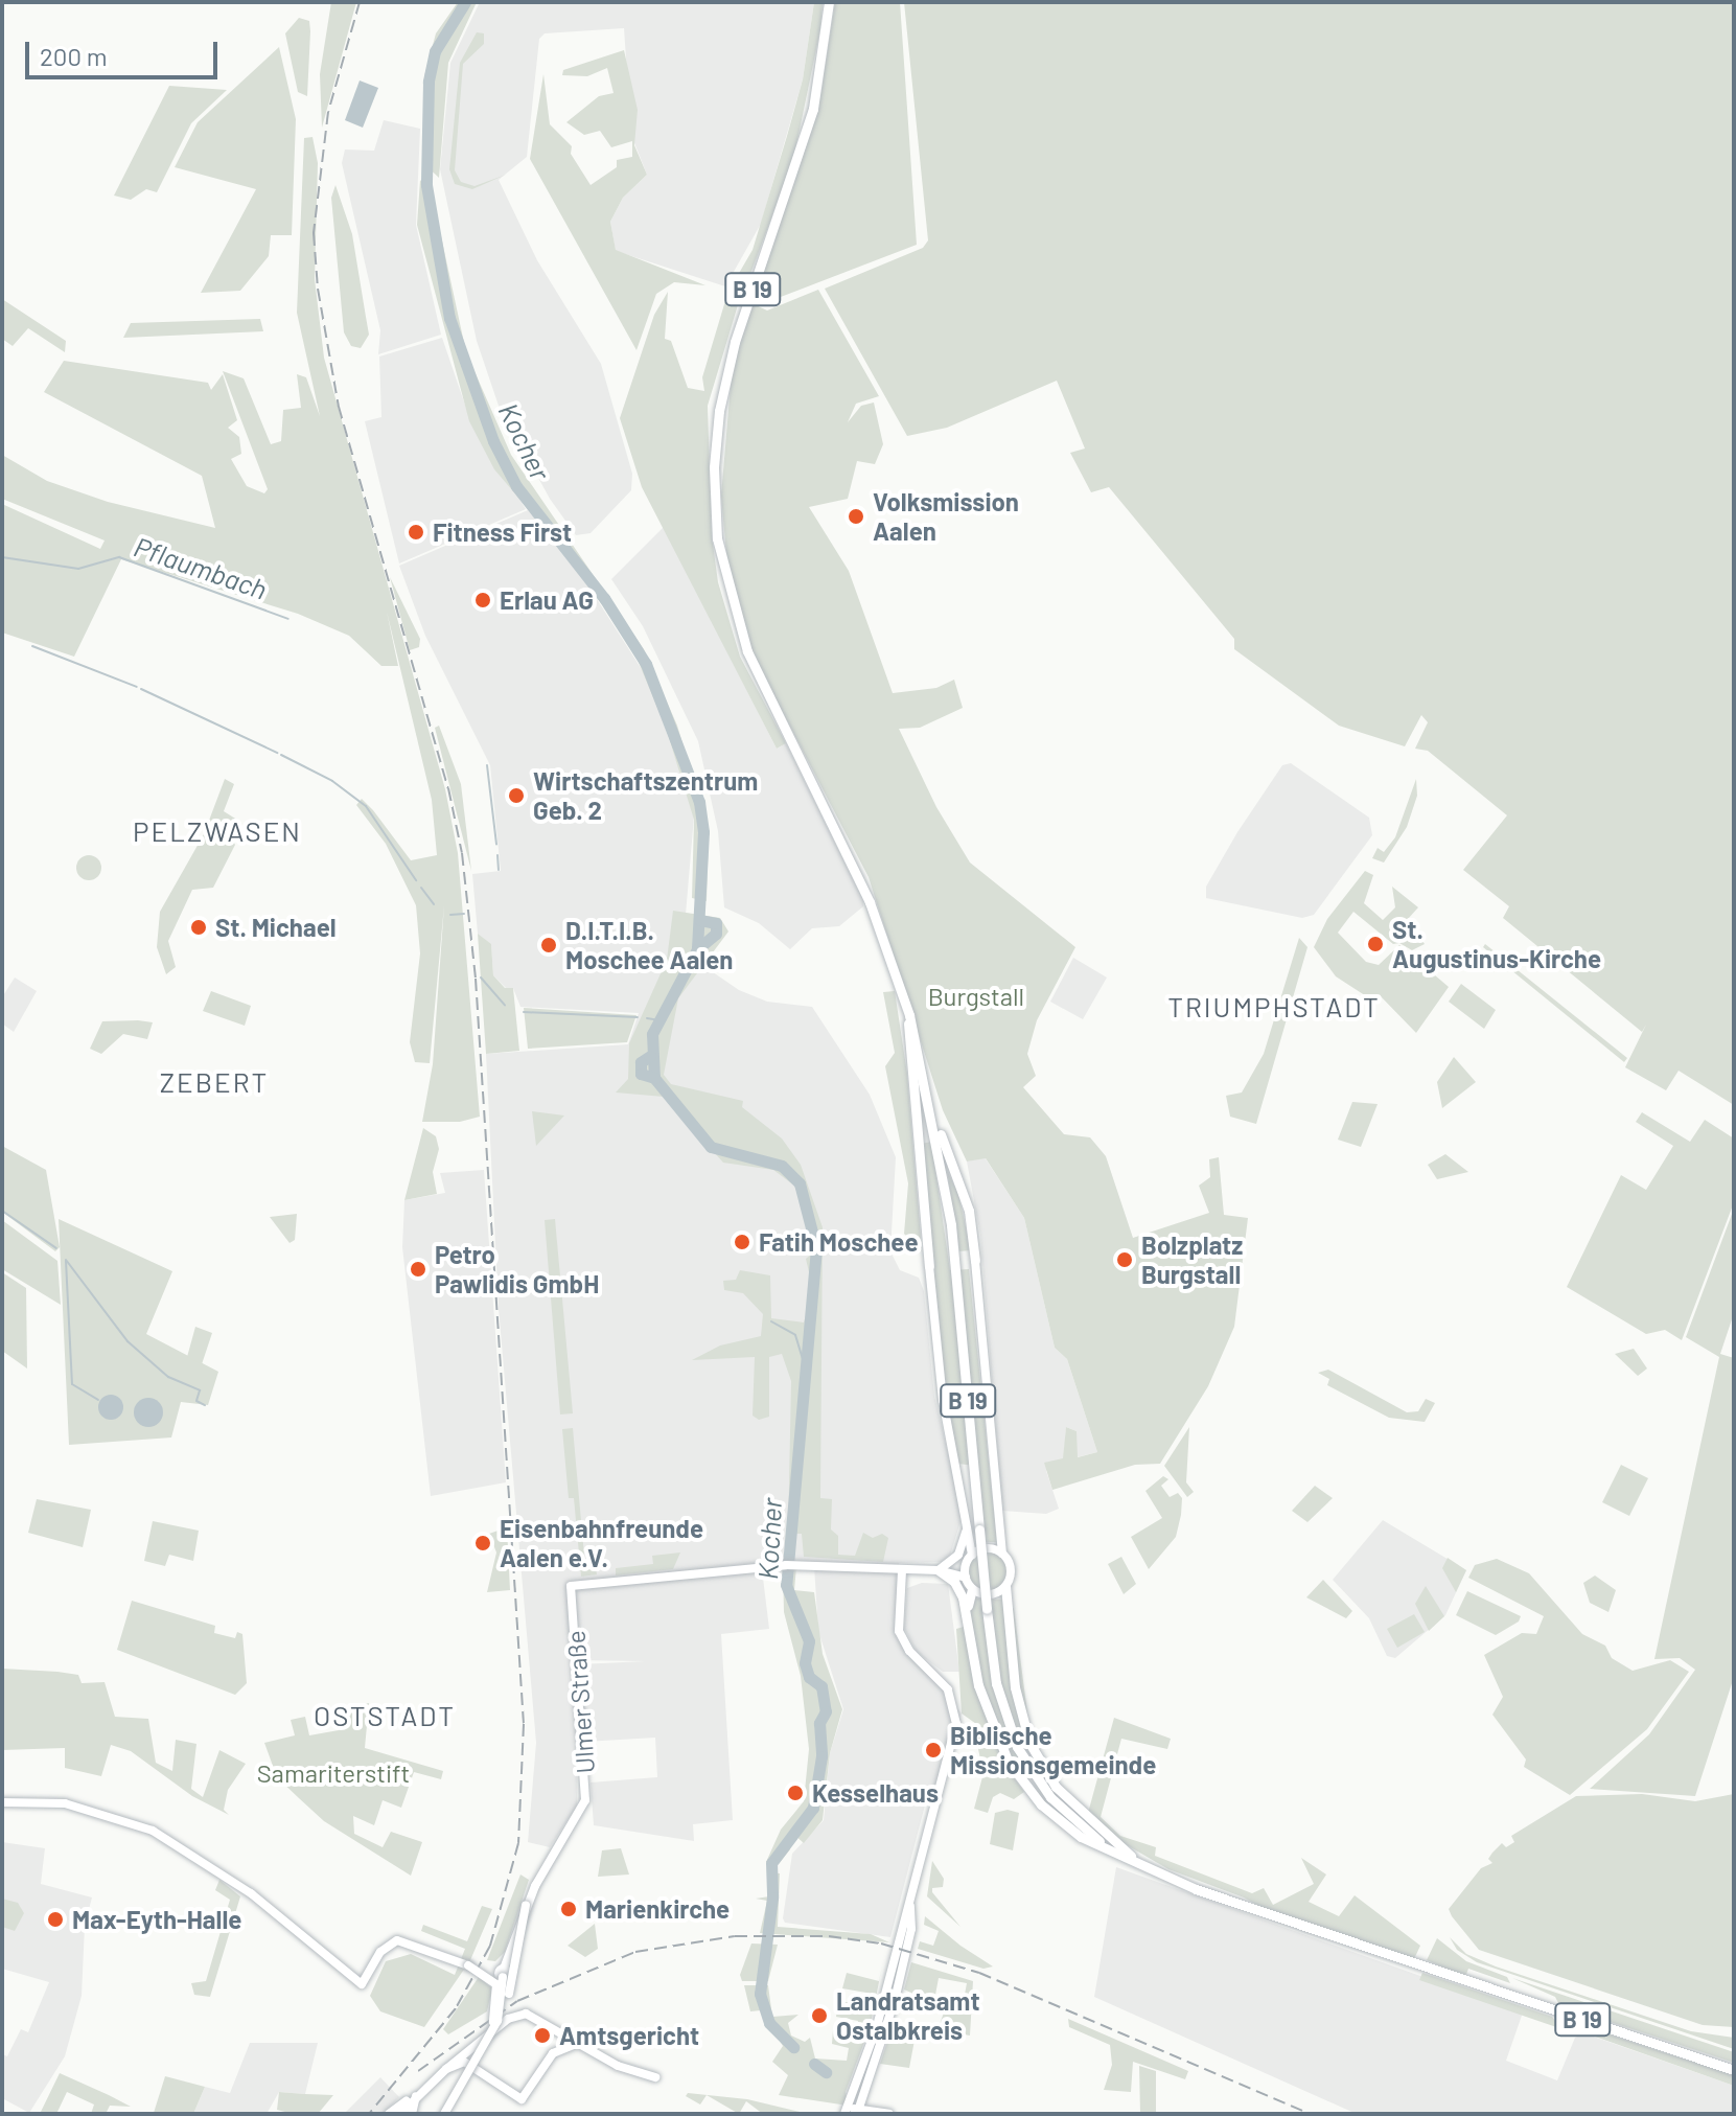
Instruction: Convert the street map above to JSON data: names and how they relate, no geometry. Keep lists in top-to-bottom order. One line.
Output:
{"streets":{"highway":["B 19"],"main road":["Ulmer Straße"]},"districts":["PELZWASEN","TRIUMPHSTADT","ZEBERT","OSTSTADT"],"water":["Kocher","Pflaumbach"],"parks":["Burgstall","Samariterstift"],"places":["Volksmission Aalen","Fitness First","Erlau AG","Wirtschaftszentrum Geb. 2","St. Michael","St. Augustinus-Kirche","D.I.T.I.B. Moschee Aalen","Fatih Moschee","Bolzplatz Burgstall","Petro Pawlidis GmbH","Eisenbahnfreunde Aalen e.V.","Biblische Missionsgemeinde","Kesselhaus","Marienkirche","Max-Eyth-Halle","Landratsamt Ostalbkreis","Amtsgericht"],"scale_bar":"200 m"}
